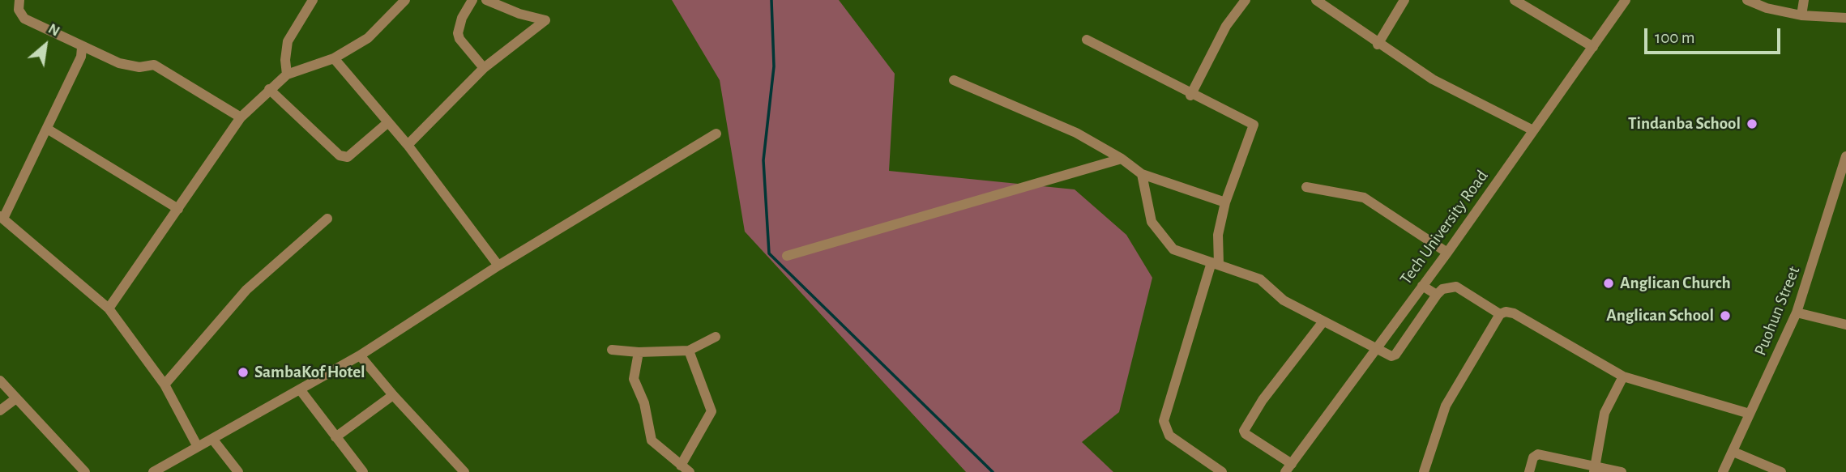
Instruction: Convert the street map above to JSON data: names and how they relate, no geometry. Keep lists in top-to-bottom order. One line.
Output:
{"streets":{"street":["Tech University Road","Puohun Street"]},"places":["Tindanba School","Anglican Church","Anglican School","SambaKof Hotel"],"scale_bar":"100 m","north":"top right"}
